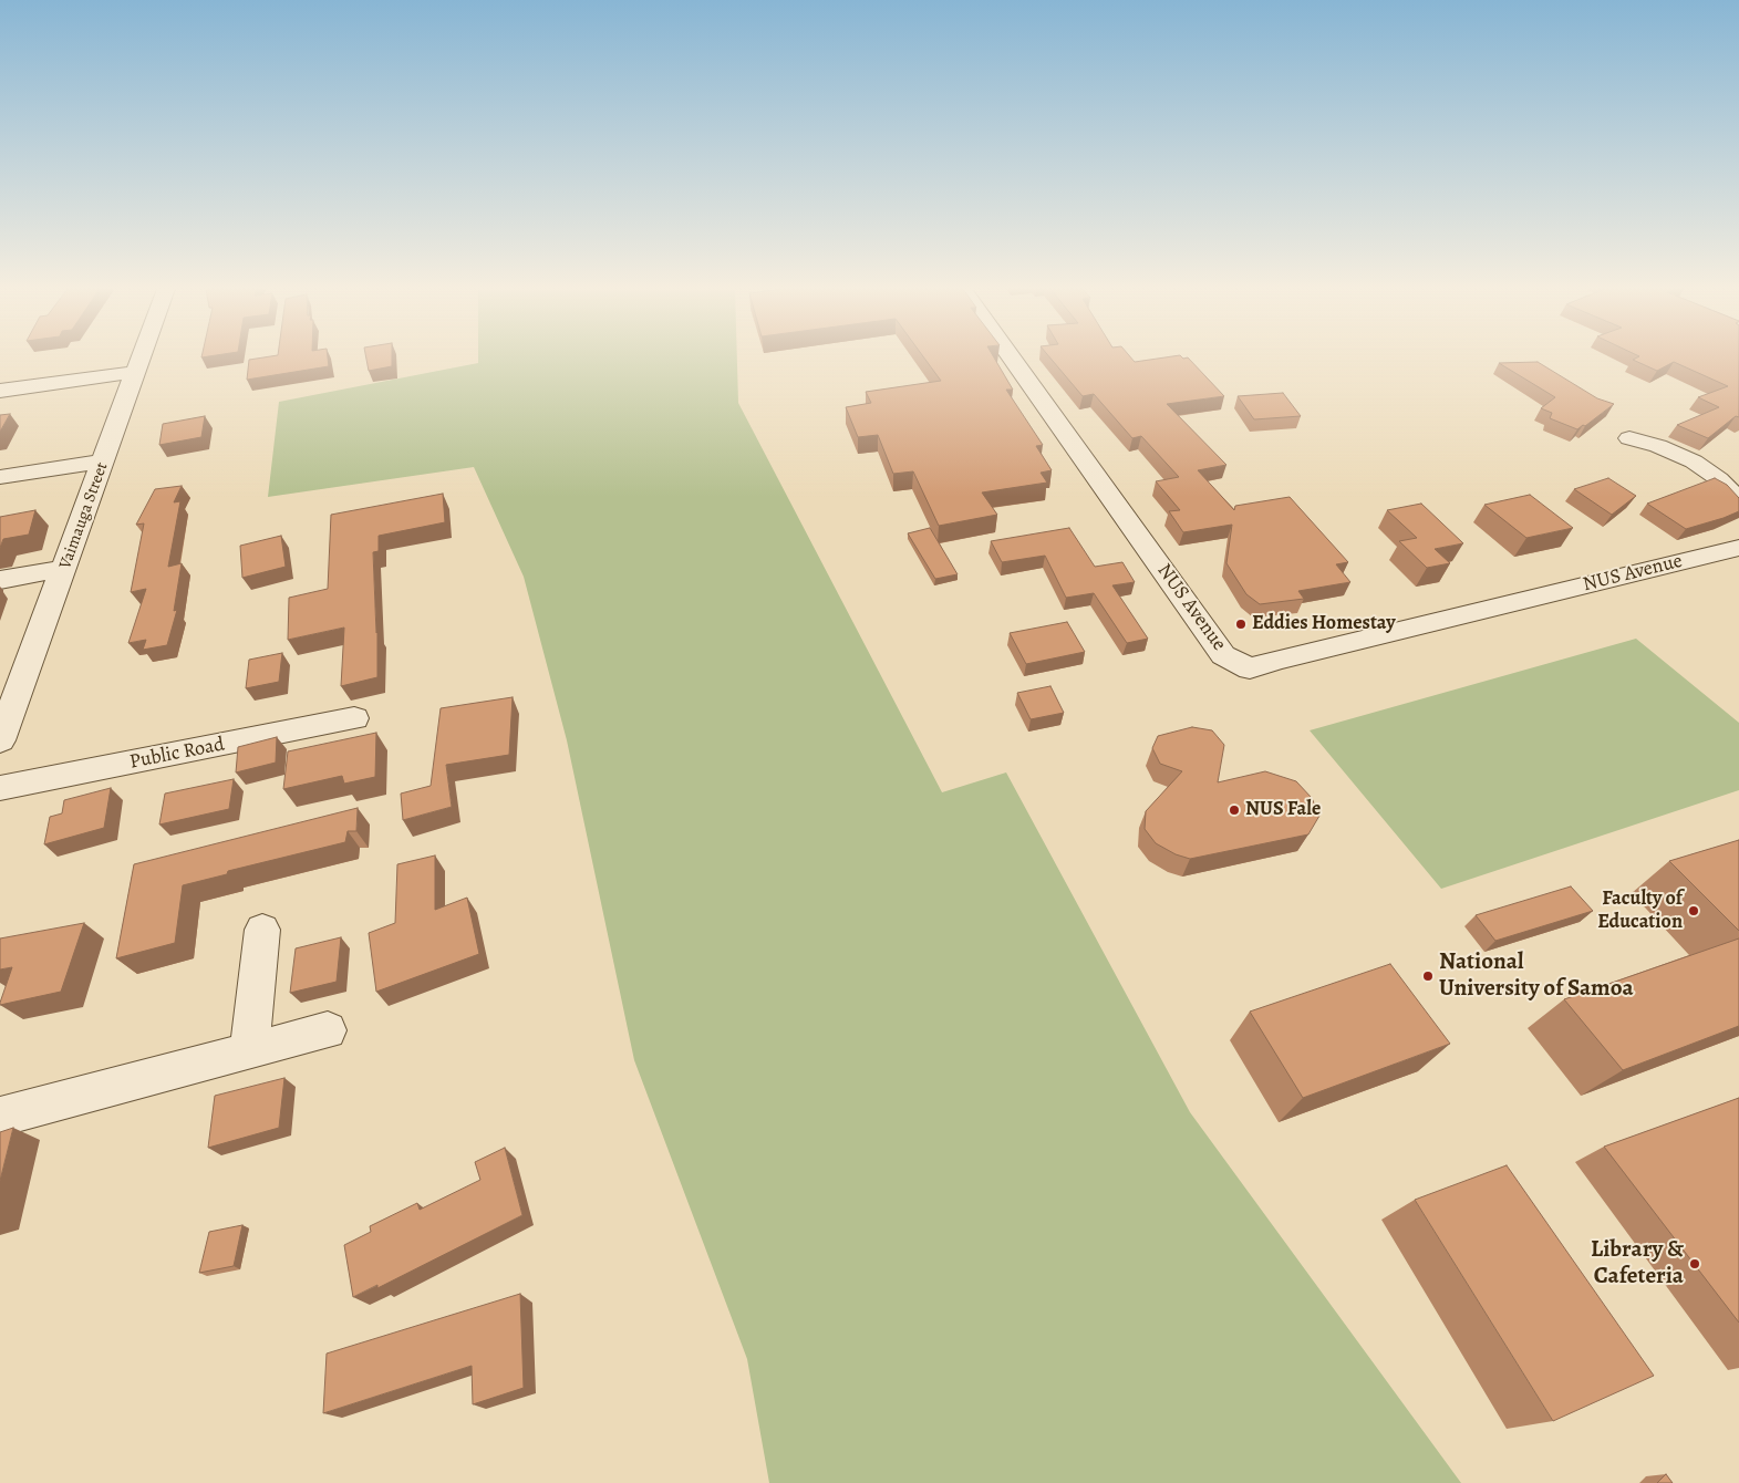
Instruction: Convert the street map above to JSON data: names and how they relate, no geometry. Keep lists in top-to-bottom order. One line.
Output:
{"streets":{"street":["Vaimauga Street","NUS Avenue","Public Road"]},"places":["Eddies Homestay","NUS Fale","Faculty of Education","National University of Samoa","Library & Cafeteria"]}
